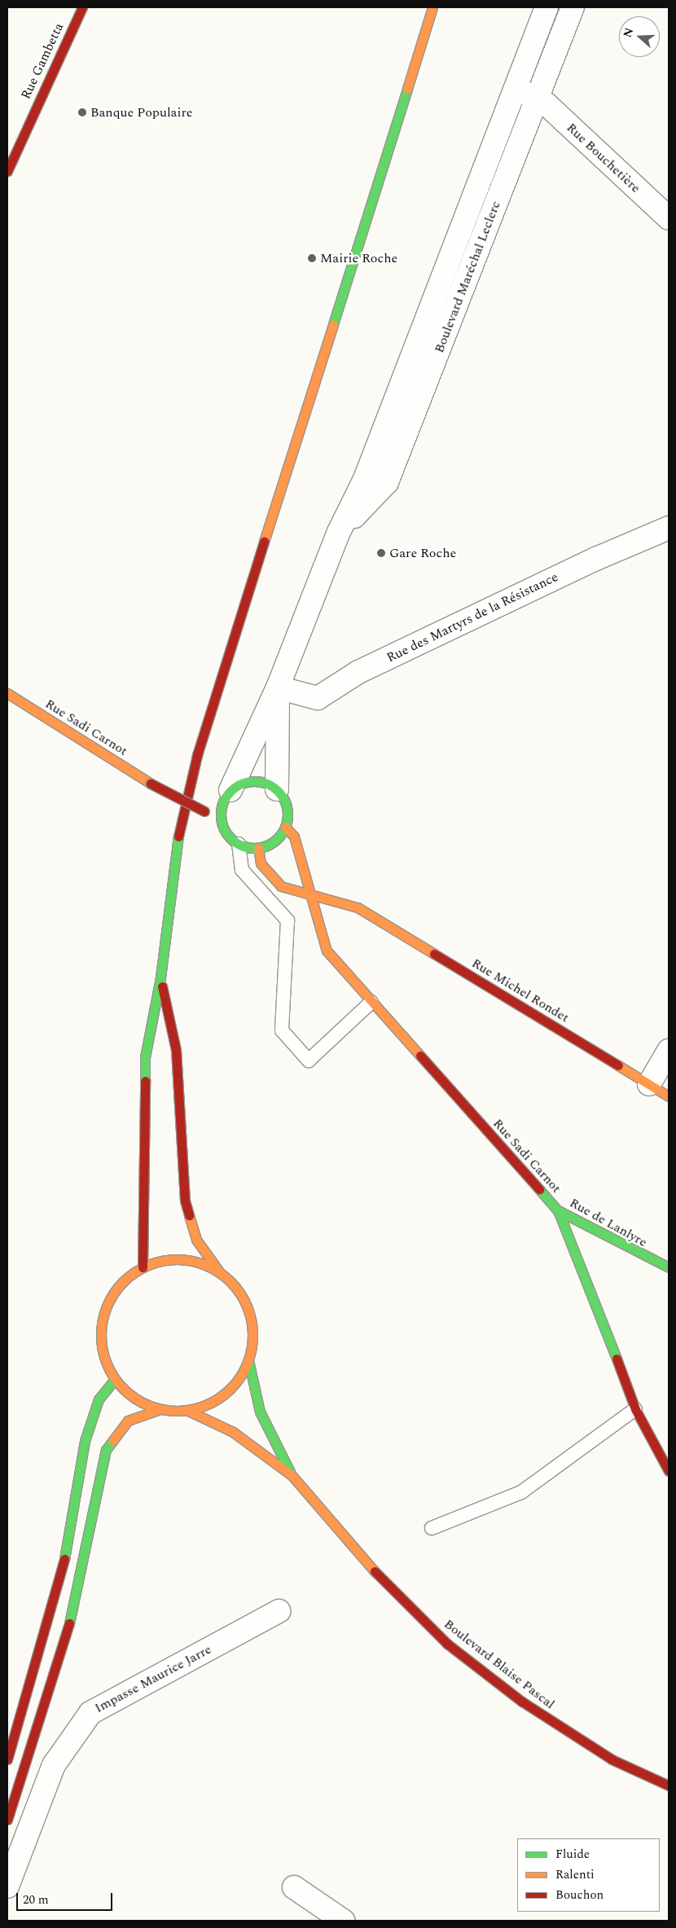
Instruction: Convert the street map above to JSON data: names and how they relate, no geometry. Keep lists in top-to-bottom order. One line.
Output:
{"streets":{"main road":["Rue Gambetta","Rue Sadi Carnot","Rue Michel Rondet","Rue de Lanlyre","Boulevard Blaise Pascal"],"street":["Rue Bouchetière","Boulevard Maréchal Leclerc","Rue des Martyrs de la Résistance","Impasse Maurice Jarre"]},"crossings":[["Rue Bouchetière","Boulevard Maréchal Leclerc"],["Boulevard Maréchal Leclerc","Rue des Martyrs de la Résistance"],["Boulevard Maréchal Leclerc","Rue Sadi Carnot"],["Rue Sadi Carnot","Rue Michel Rondet"],["Rue Sadi Carnot","Rue de Lanlyre"]],"places":["Banque Populaire","Mairie Roche","Gare Roche"],"legend":["Fluide","Ralenti","Bouchon"],"scale_bar":"20 m","north":"left"}
